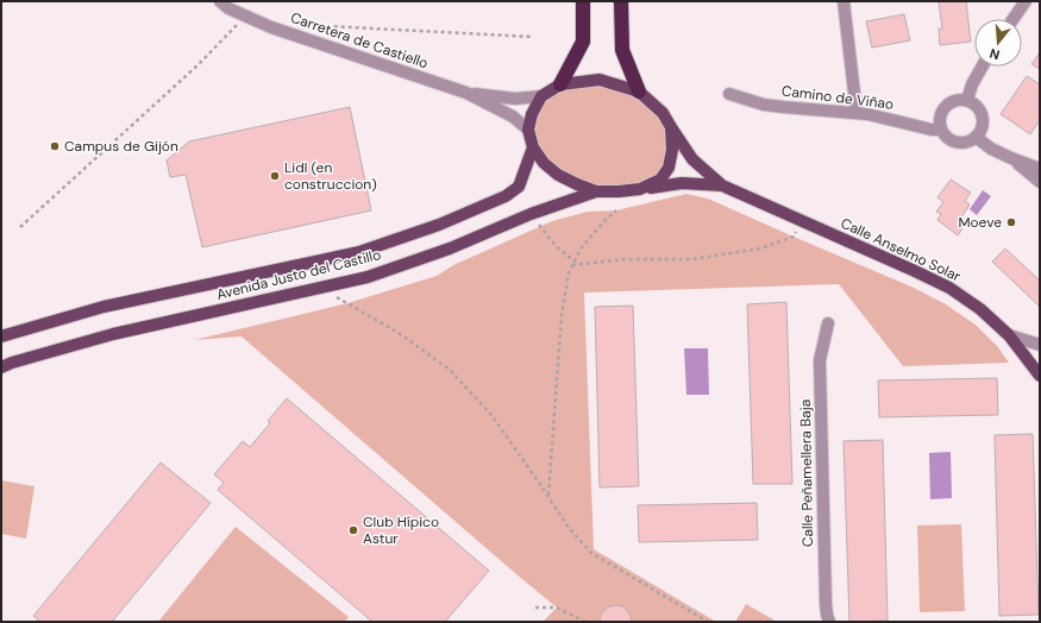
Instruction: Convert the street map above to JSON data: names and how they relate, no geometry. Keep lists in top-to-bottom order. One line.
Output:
{"streets":{"main road":["Calle Anselmo Solar","Avenida Justo del Castillo"],"street":["Carretera de Castiello","Camino de Viñao","Calle Peñamellera Baja"]},"crossings":[["Carretera de Castiello","Calle Anselmo Solar"],["Carretera de Castiello","Avenida Justo del Castillo"],["Calle Anselmo Solar","Avenida Justo del Castillo"]],"places":["Campus de Gijón","Lidl (en construccion)","Moeve","Club Hípico Astur"],"north":"bottom"}
